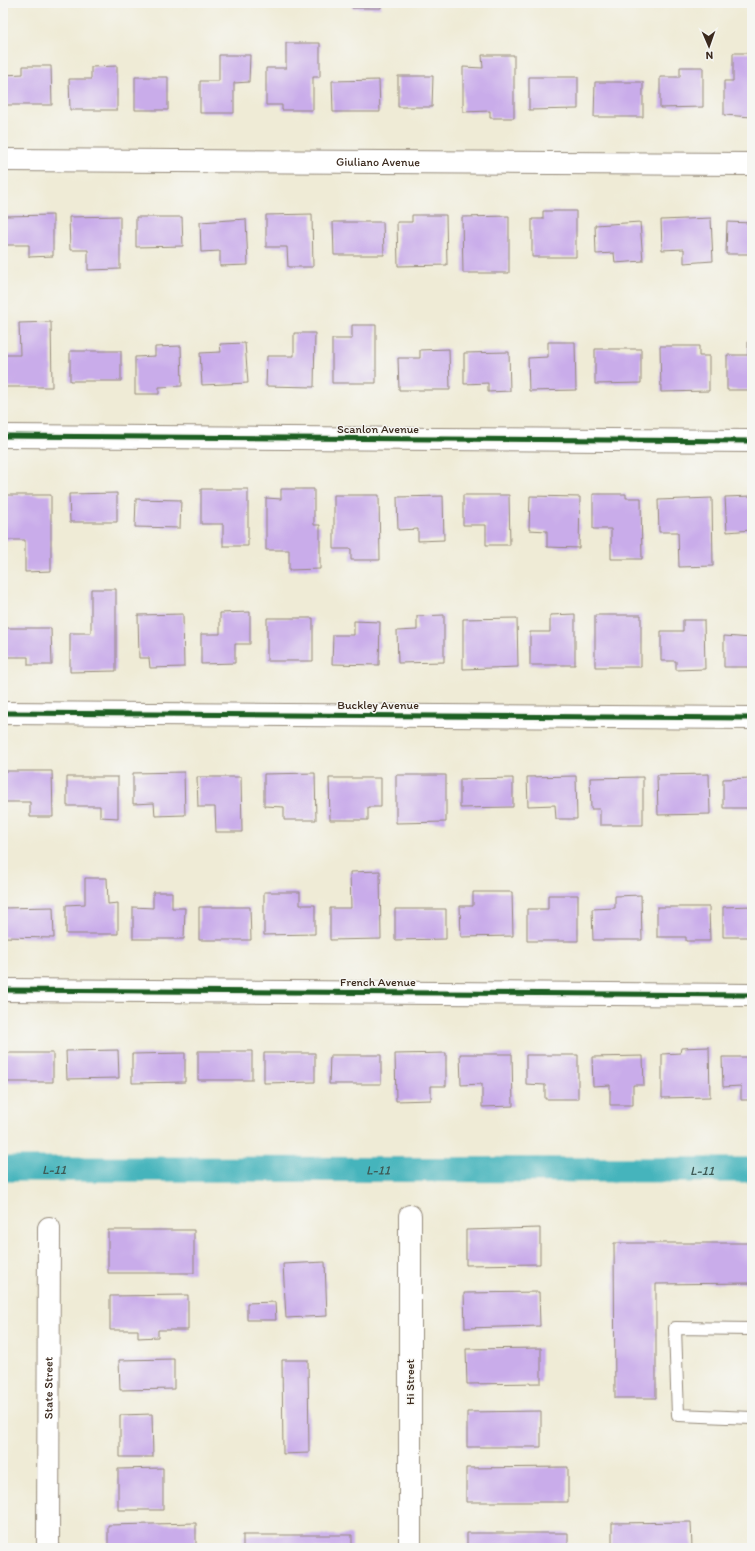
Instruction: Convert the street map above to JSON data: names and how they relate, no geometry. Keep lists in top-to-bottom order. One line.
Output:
{"streets":{"street":["Giuliano Avenue","Scanlon Avenue","Buckley Avenue","French Avenue","Hi Street","State Street"]},"water":["L-11"],"north":"bottom"}
